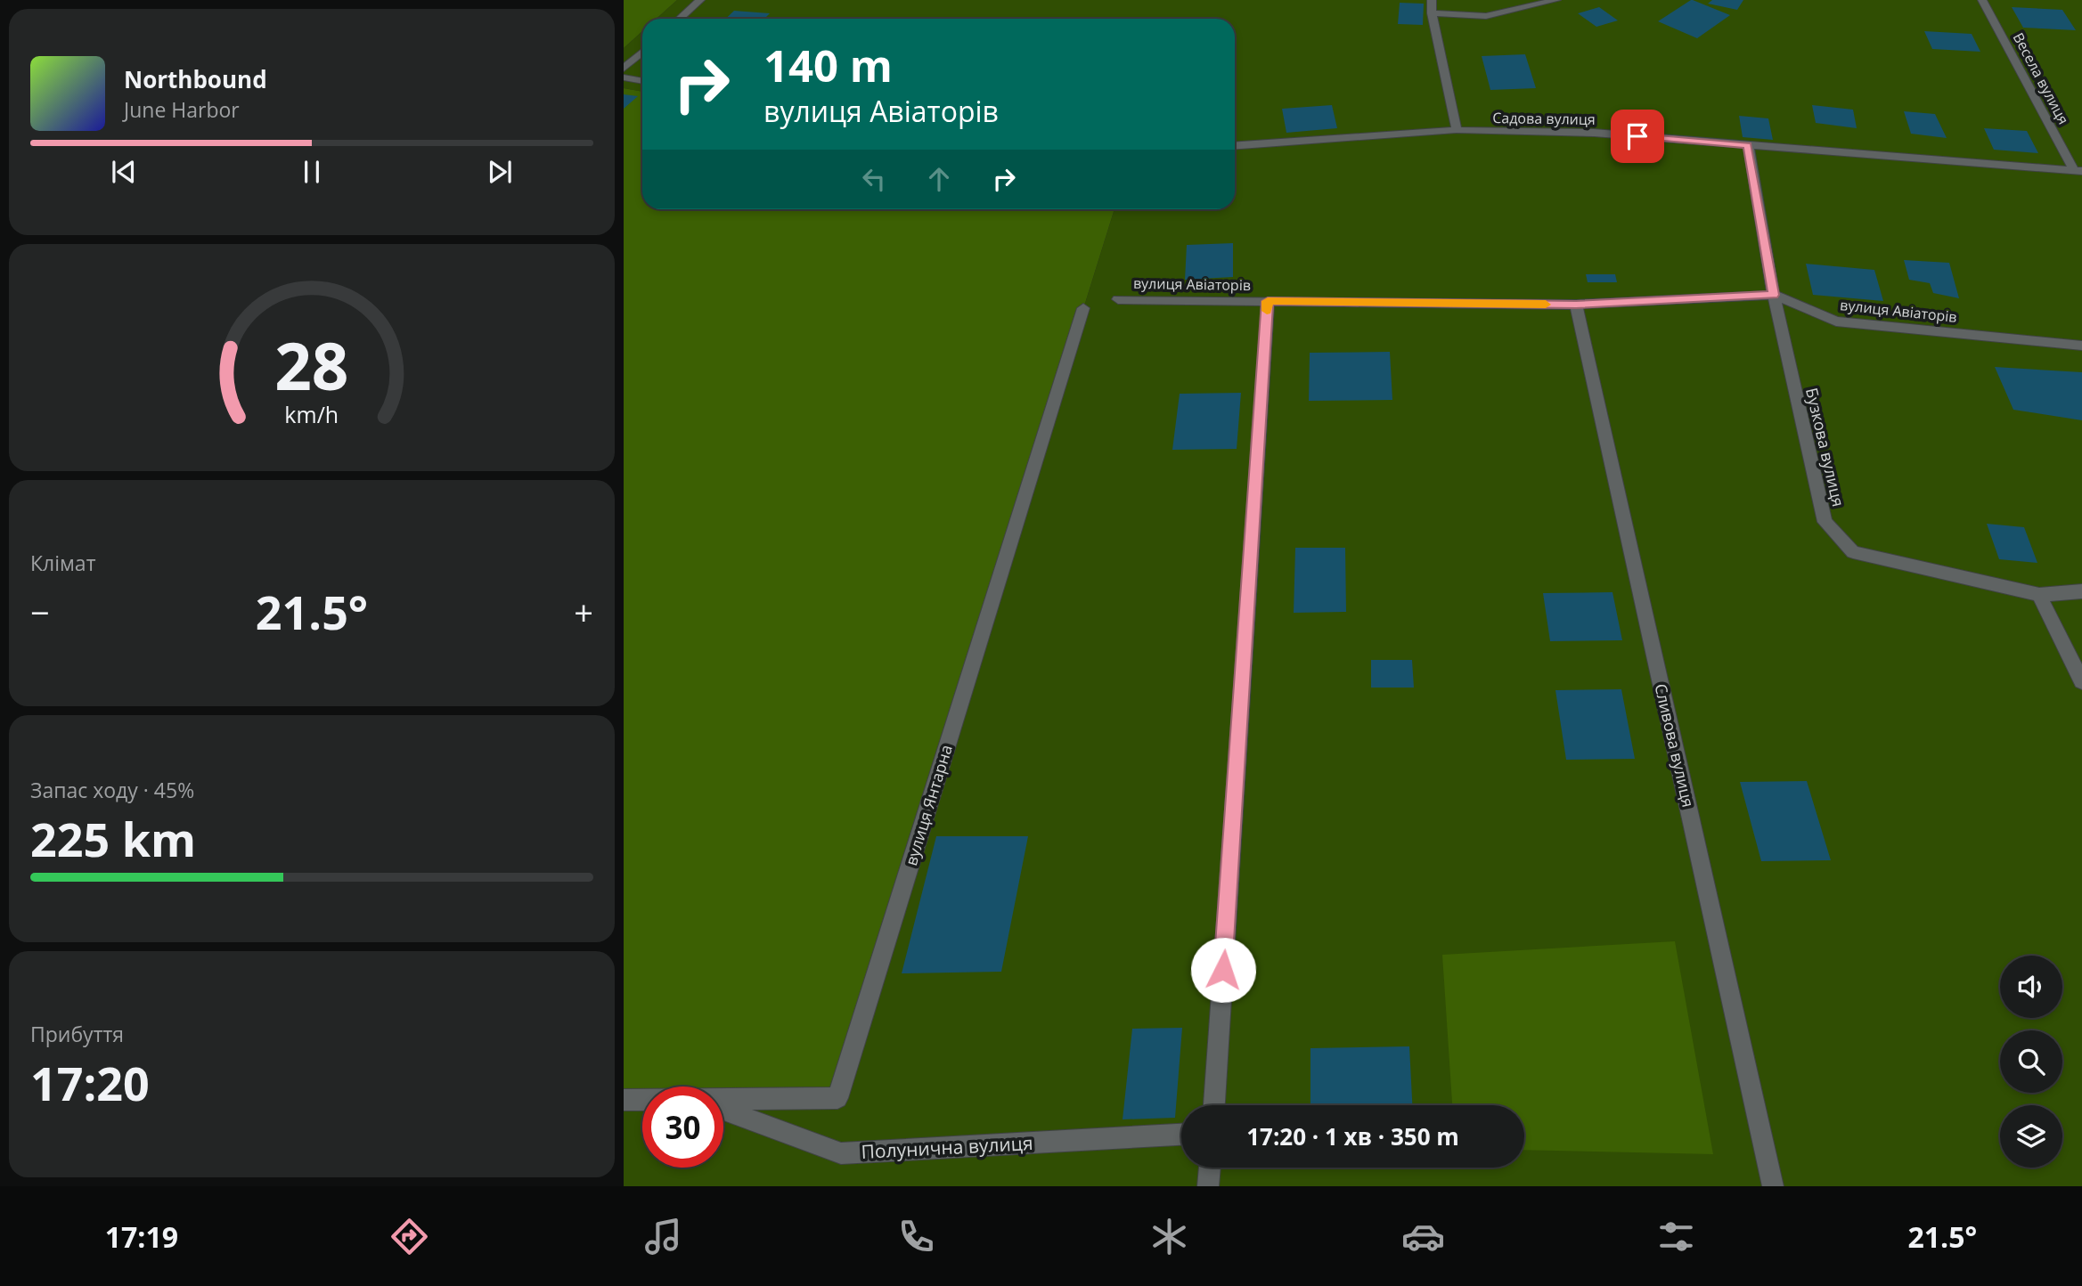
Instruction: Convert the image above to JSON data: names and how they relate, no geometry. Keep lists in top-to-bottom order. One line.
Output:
{"streets":{"street":["Весела вулиця","Садова вулиця","вулиця Авіаторів","Бузкова вулиця","Сливова вулиця","вулиця Янтарна","Полунична вулиця"]},"crossings":[["Весела вулиця","Садова вулиця"],["Садова вулиця","Бузкова вулиця"],["вулиця Авіаторів","Бузкова вулиця"],["вулиця Авіаторів","Сливова вулиця"]],"page":{"turn":["140 m","вулиця Авіаторів"],"song":["Northbound","June Harbor"],"tile":["Клімат",["Запас ходу · 45%","225 km"],["Прибуття","17:20"]],"heat":["−","21.5°","+"],"limit":"30","trip":"17:20 · 1 хв · 350 m","tabs":["17:19","21.5°"],"gauge":["28","km/h"]}}
